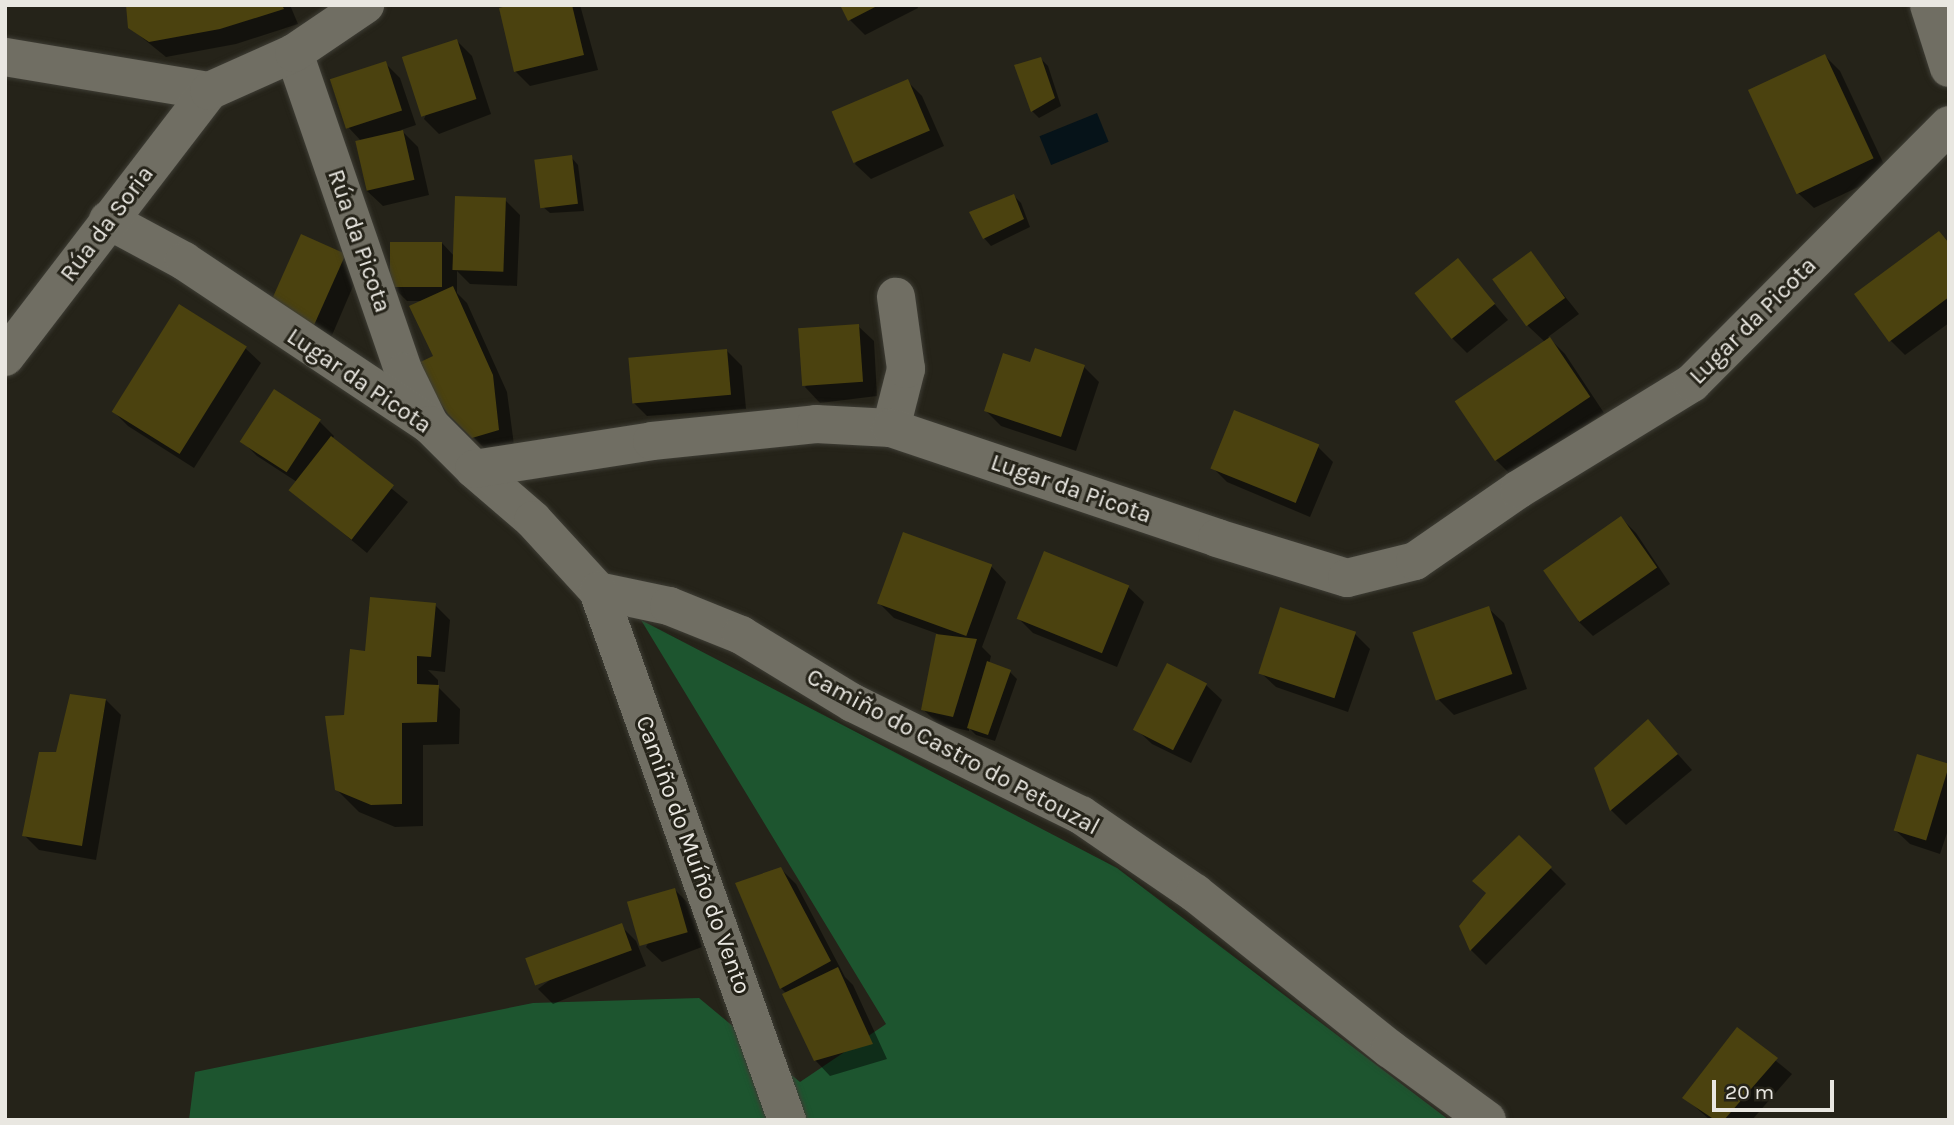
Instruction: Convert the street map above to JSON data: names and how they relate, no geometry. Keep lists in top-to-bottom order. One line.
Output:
{"streets":{"street":["Rúa da Soria","Rúa da Picota","Lugar da Picota","Camiño do Castro do Petouzal","Camiño do Muíño do Vento"]},"crossings":[["Rúa da Soria","Lugar da Picota"],["Rúa da Picota","Lugar da Picota"],["Camiño do Castro do Petouzal","Camiño do Muíño do Vento"]],"scale_bar":"20 m"}
